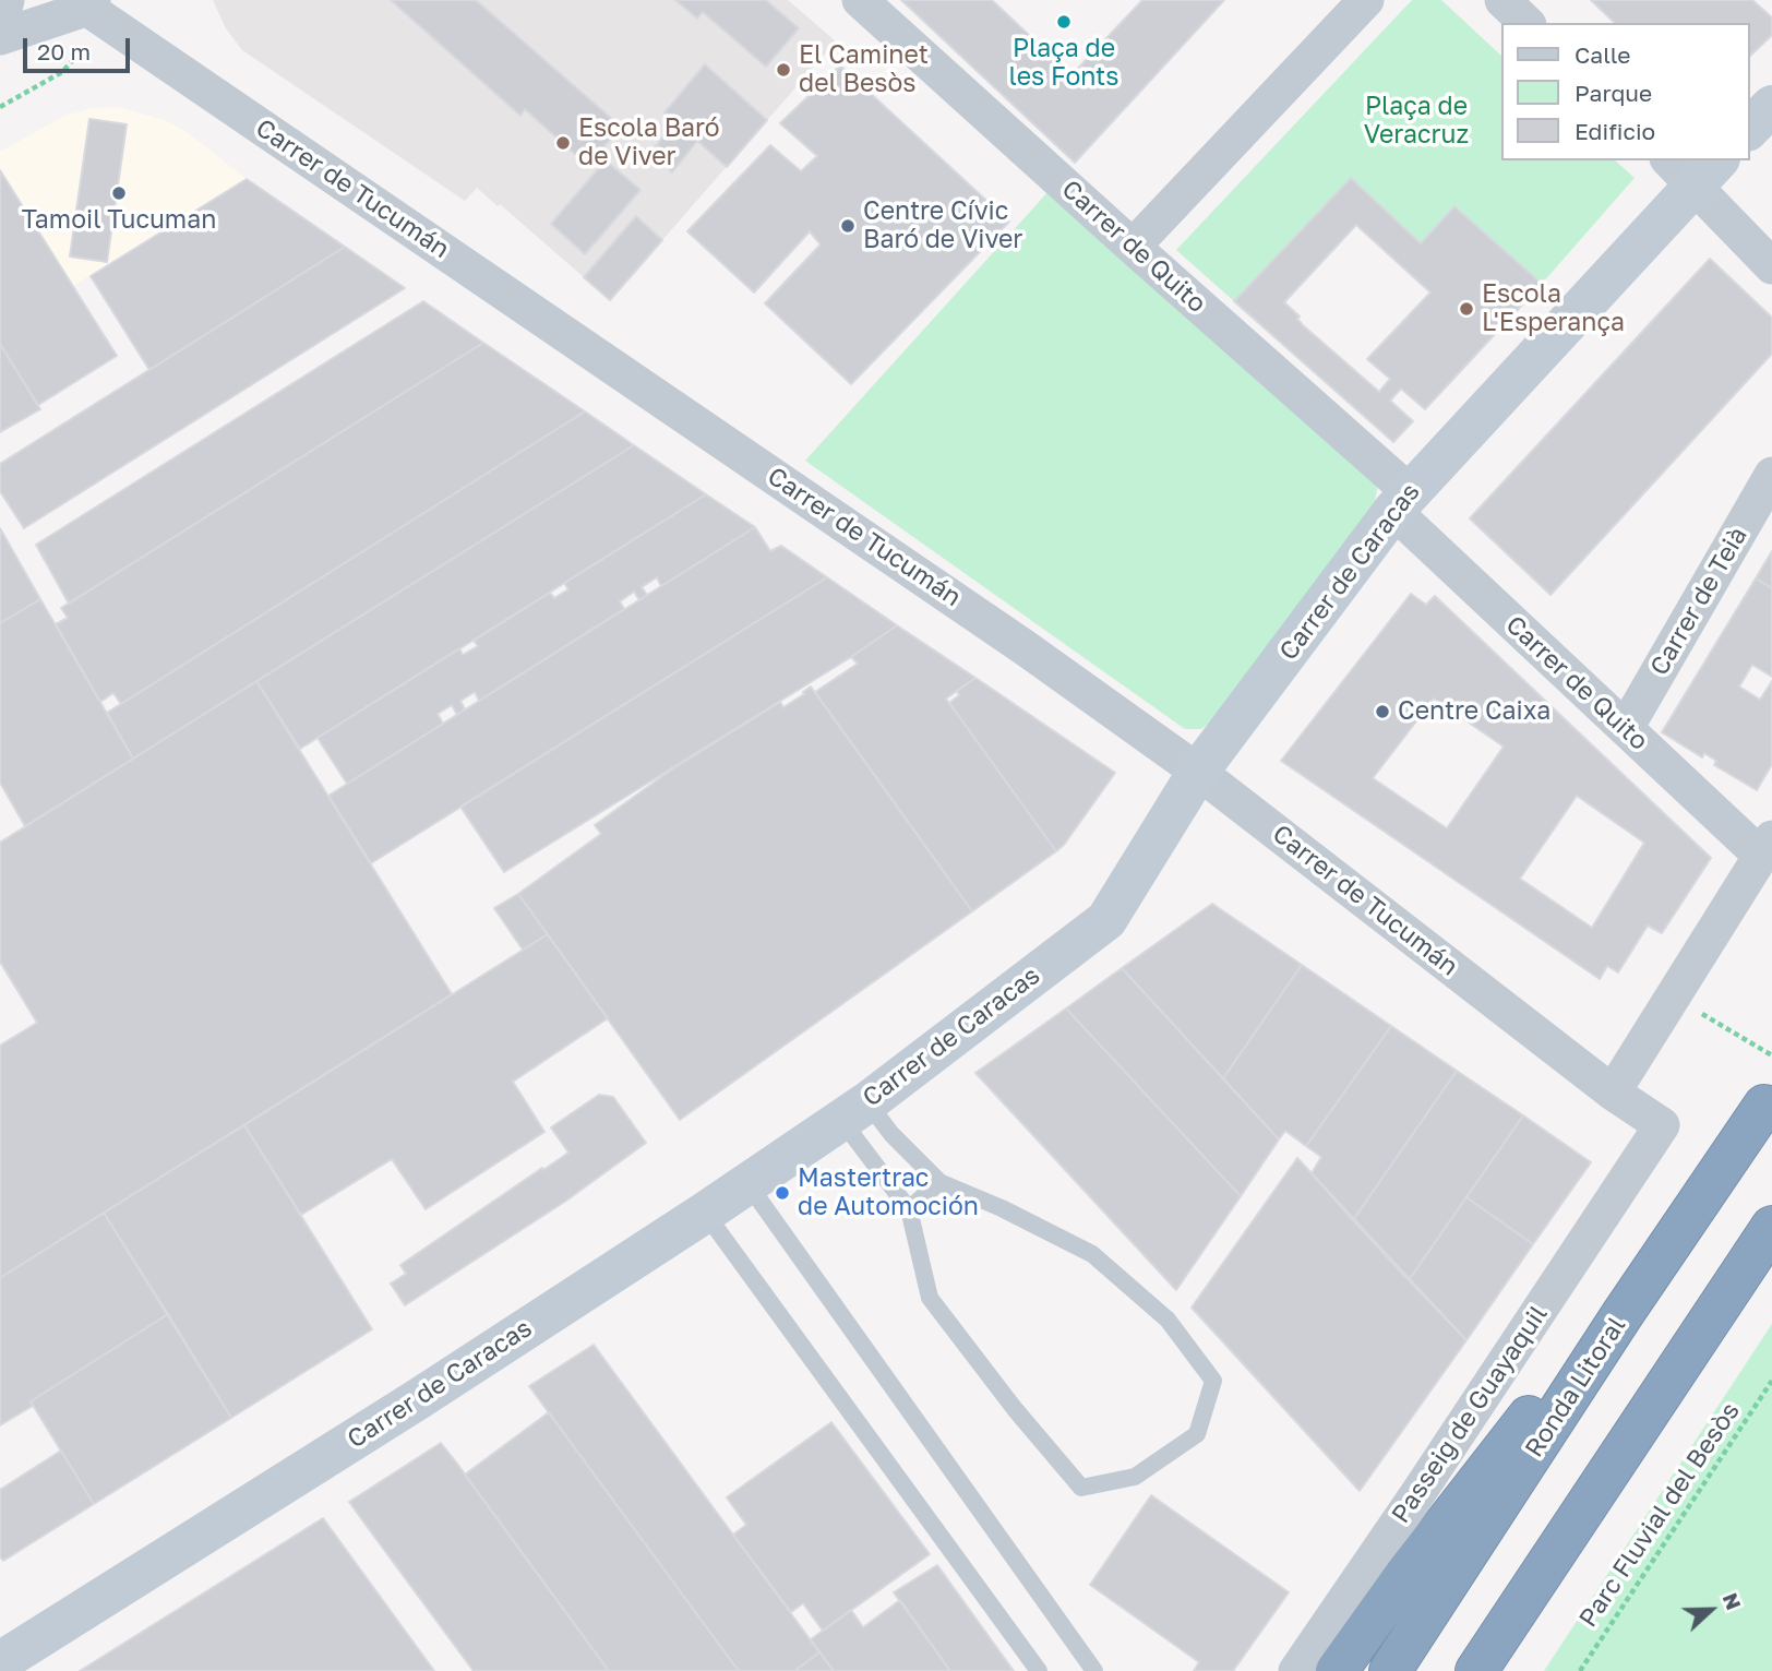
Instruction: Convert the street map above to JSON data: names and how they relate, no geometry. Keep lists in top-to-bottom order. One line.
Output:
{"streets":{"highway":["Ronda Litoral"],"street":["Carrer de Tucumán","Carrer de Quito","Carrer de Caracas","Carrer de Teià","Passeig de Guayaquil"],"path":["Parc Fluvial del Besòs"]},"crossings":[["Carrer de Tucumán","Carrer de Caracas"],["Carrer de Tucumán","Passeig de Guayaquil"],["Carrer de Quito","Carrer de Caracas"],["Carrer de Quito","Carrer de Teià"]],"parks":["Plaça de Veracruz"],"places":["Plaça de les Fonts","El Caminet del Besòs","Escola Baró de Viver","Tamoil Tucuman","Centre Cívic Baró de Viver","Escola L'Esperança","Centre Caixa","Mastertrac de Automoción"],"legend":["Calle","Parque","Edificio"],"scale_bar":"20 m","north":"right"}
